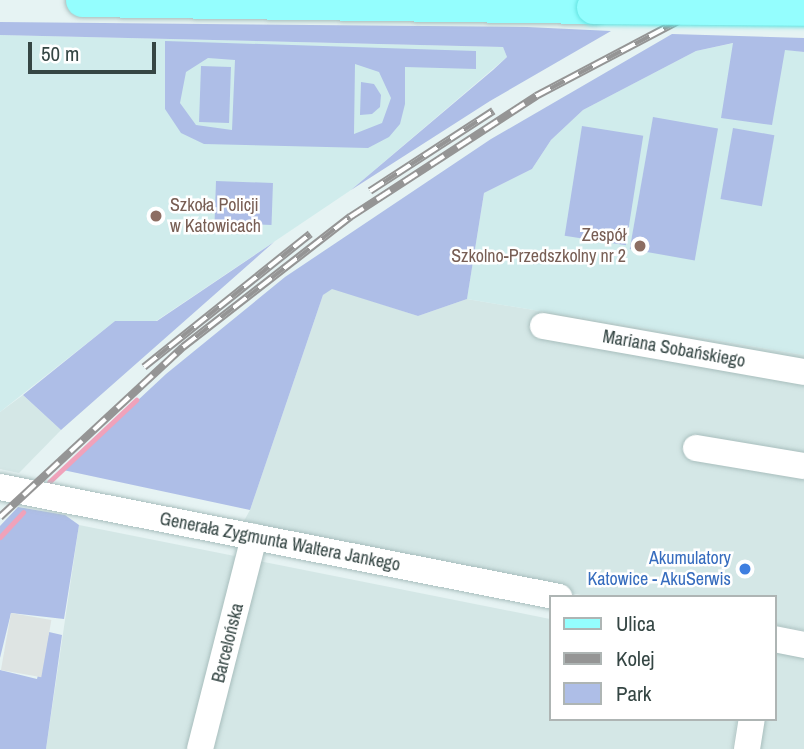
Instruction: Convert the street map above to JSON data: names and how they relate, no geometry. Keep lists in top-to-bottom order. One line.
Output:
{"streets":{"street":["Mariana Sobańskiego","Generała Zygmunta Waltera Jankego","Barcelońska"]},"crossings":[["Generała Zygmunta Waltera Jankego","Barcelońska"]],"places":["Szkoła Policji w Katowicach","Zespół Szkolno-Przedszkolny nr 2","Akumulatory Katowice - AkuSerwis"],"legend":["Ulica","Kolej","Park"],"scale_bar":"50 m"}
